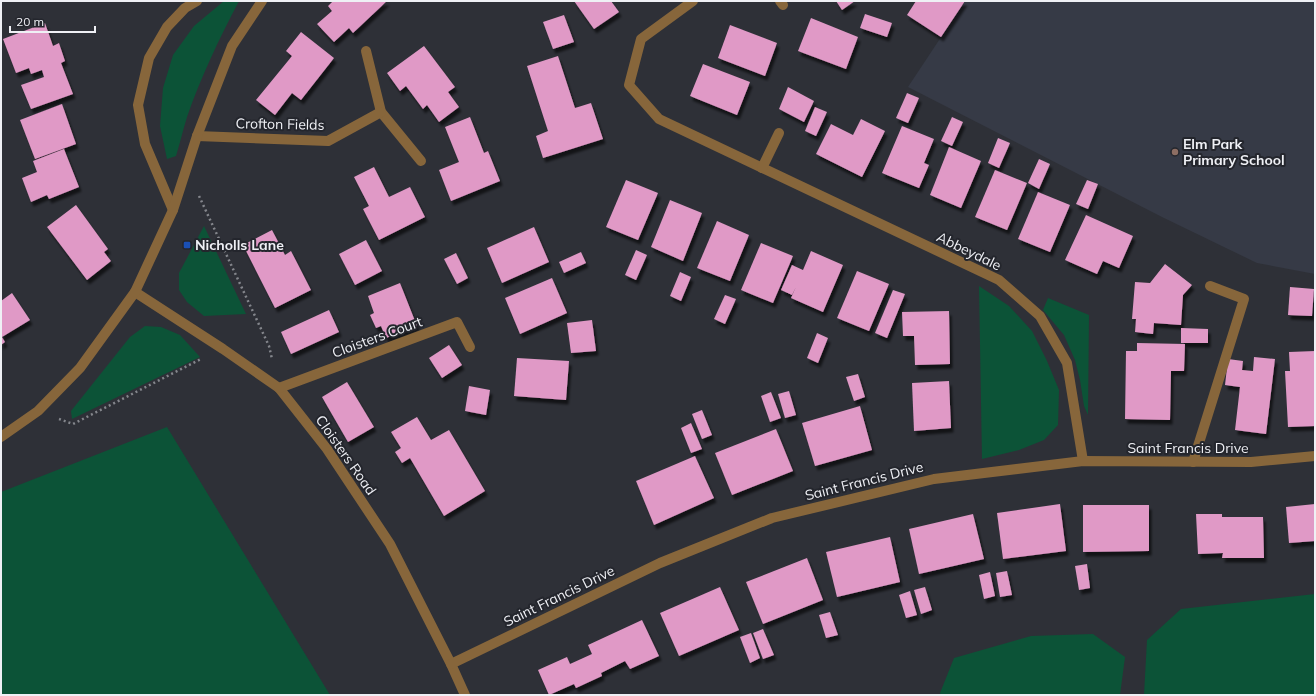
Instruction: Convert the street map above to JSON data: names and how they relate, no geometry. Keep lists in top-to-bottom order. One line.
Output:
{"streets":{"street":["Crofton Fields","Abbeydale","Cloisters Court","Saint Francis Drive","Cloisters Road"]},"crossings":[["Abbeydale","Saint Francis Drive"],["Cloisters Court","Cloisters Road"],["Saint Francis Drive","Cloisters Road"]],"places":{"other":["Elm Park Primary School"],"transit":["Nicholls Lane"]},"scale_bar":"20 m"}
